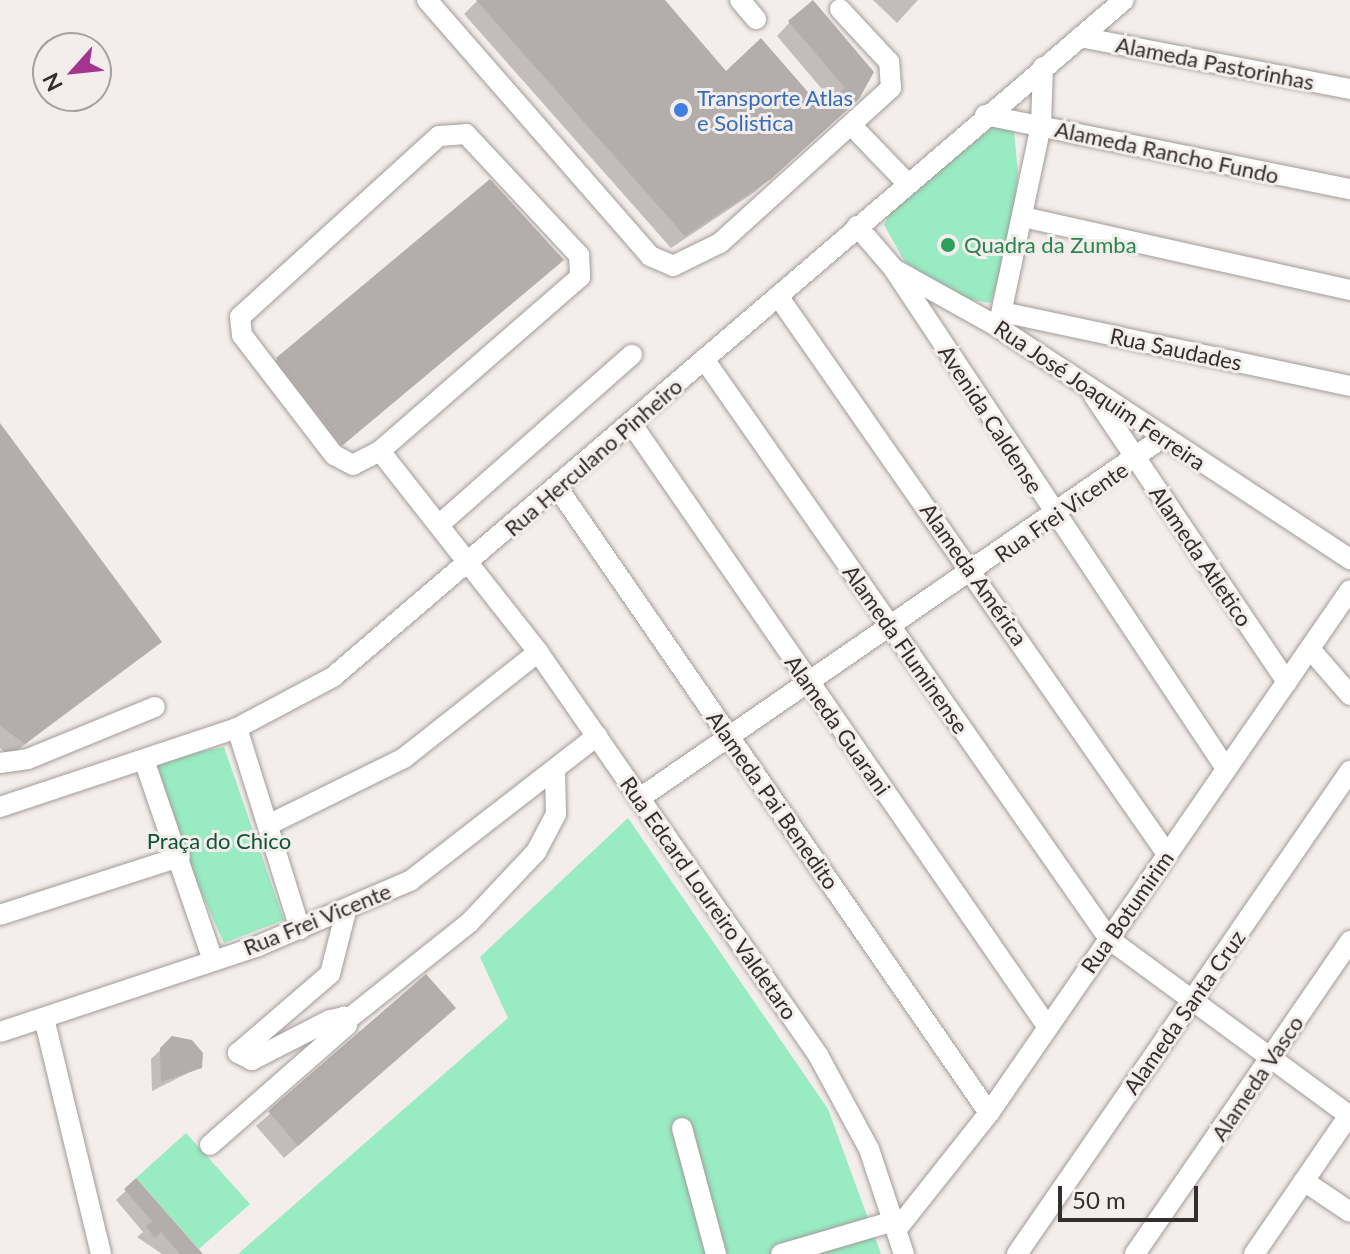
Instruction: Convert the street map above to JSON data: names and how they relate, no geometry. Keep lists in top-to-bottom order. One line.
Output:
{"streets":{"street":["Alameda Pastorinhas","Alameda Rancho Fundo","Rua Saudades","Rua José Joaquim Ferreira","Avenida Caldense","Rua Herculano Pinheiro","Rua Frei Vicente","Alameda Atletico","Alameda América","Alameda Fluminense","Alameda Guarani","Alameda Pai Benedito","Rua Edcard Loureiro Valdetaro","Rua Botumirim","Alameda Santa Cruz","Alameda Vasco"]},"crossings":[["Alameda Pastorinhas","Rua Herculano Pinheiro"],["Alameda Rancho Fundo","Rua Herculano Pinheiro"],["Rua Saudades","Rua José Joaquim Ferreira"],["Rua José Joaquim Ferreira","Avenida Caldense"],["Rua José Joaquim Ferreira","Rua Herculano Pinheiro"],["Rua José Joaquim Ferreira","Rua Frei Vicente"],["Rua José Joaquim Ferreira","Alameda Atletico"],["Avenida Caldense","Rua Frei Vicente"],["Avenida Caldense","Rua Botumirim"],["Rua Herculano Pinheiro","Alameda América"],["Rua Herculano Pinheiro","Alameda Fluminense"],["Rua Herculano Pinheiro","Alameda Guarani"],["Rua Herculano Pinheiro","Alameda Pai Benedito"],["Rua Herculano Pinheiro","Rua Edcard Loureiro Valdetaro"],["Rua Frei Vicente","Alameda Atletico"],["Rua Frei Vicente","Alameda América"],["Rua Frei Vicente","Alameda Fluminense"],["Rua Frei Vicente","Alameda Guarani"],["Rua Frei Vicente","Alameda Pai Benedito"],["Rua Frei Vicente","Rua Edcard Loureiro Valdetaro"],["Alameda Atletico","Rua Botumirim"],["Alameda América","Rua Botumirim"],["Alameda Fluminense","Rua Botumirim"],["Alameda Fluminense","Alameda Santa Cruz"],["Alameda Fluminense","Alameda Vasco"],["Alameda Guarani","Rua Botumirim"],["Alameda Pai Benedito","Rua Botumirim"],["Rua Edcard Loureiro Valdetaro","Rua Botumirim"]],"parks":["Praça do Chico"],"places":["Transporte Atlas e Solistica","Quadra da Zumba"],"scale_bar":"50 m","north":"bottom left"}
